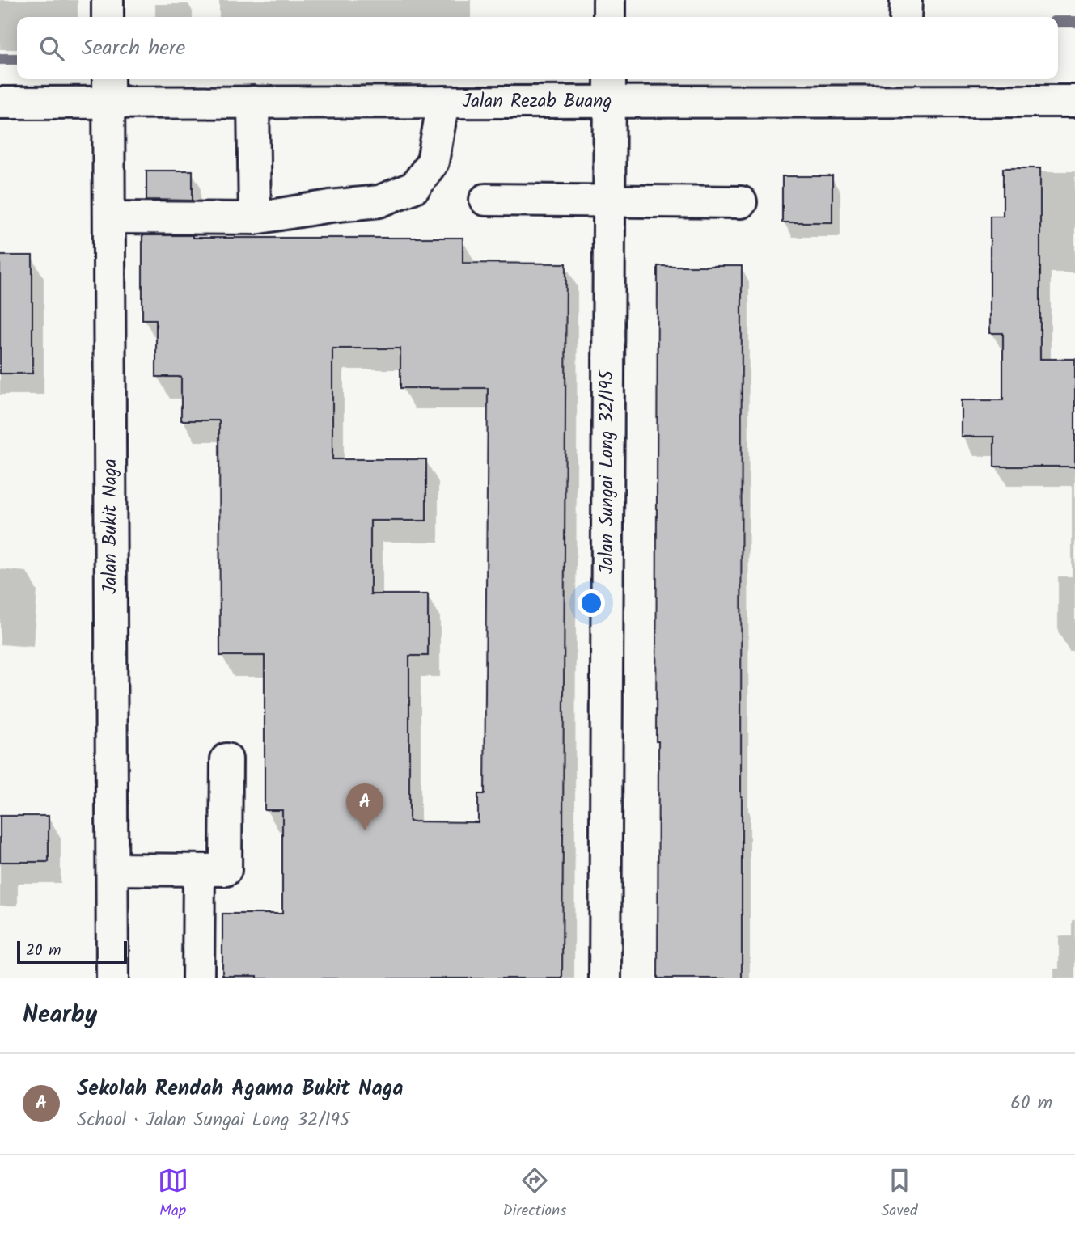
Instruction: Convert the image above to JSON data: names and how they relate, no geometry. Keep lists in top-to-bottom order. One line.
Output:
{"streets":{"street":["Jalan Rezab Buang","Jalan Sungai Long 32/195","Jalan Bukit Naga"]},"crossings":[["Jalan Rezab Buang","Jalan Sungai Long 32/195"],["Jalan Rezab Buang","Jalan Bukit Naga"]],"scale_bar":"20 m","page":{"search":"Search here","pins":"A","scale":"20 m","heading":"Nearby","list":[{"mark":"A","name":"Sekolah Rendah Agama Bukit Naga","note":"School · Jalan Sungai Long 32/195","value":"60 m"}],"nav":["Map","Directions","Saved"]}}
